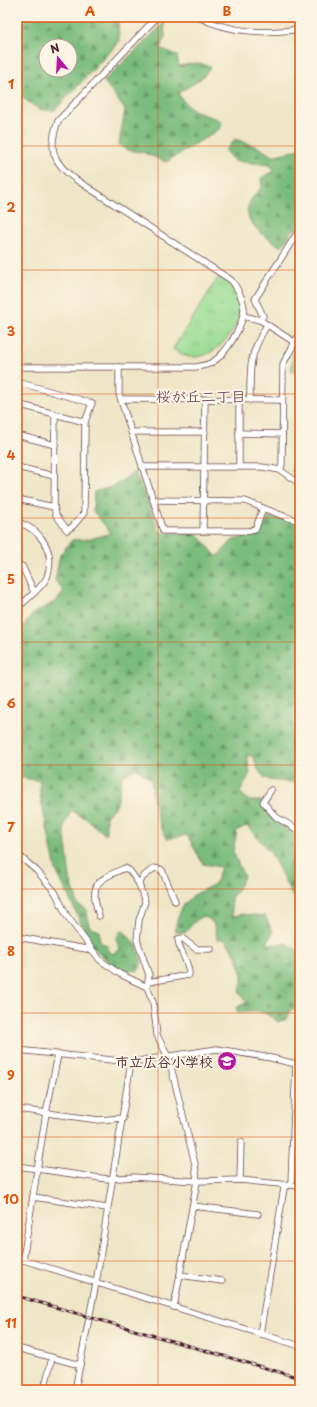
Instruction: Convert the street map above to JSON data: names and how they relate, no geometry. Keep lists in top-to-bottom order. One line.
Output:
{"districts":["桜が丘二丁目"],"places":{"school or university":["市立広谷小学校"]},"north":"top","grid":{"columns":["A","B"],"rows":["1","2","3","4","5","6","7","8","9","10","11"]}}
